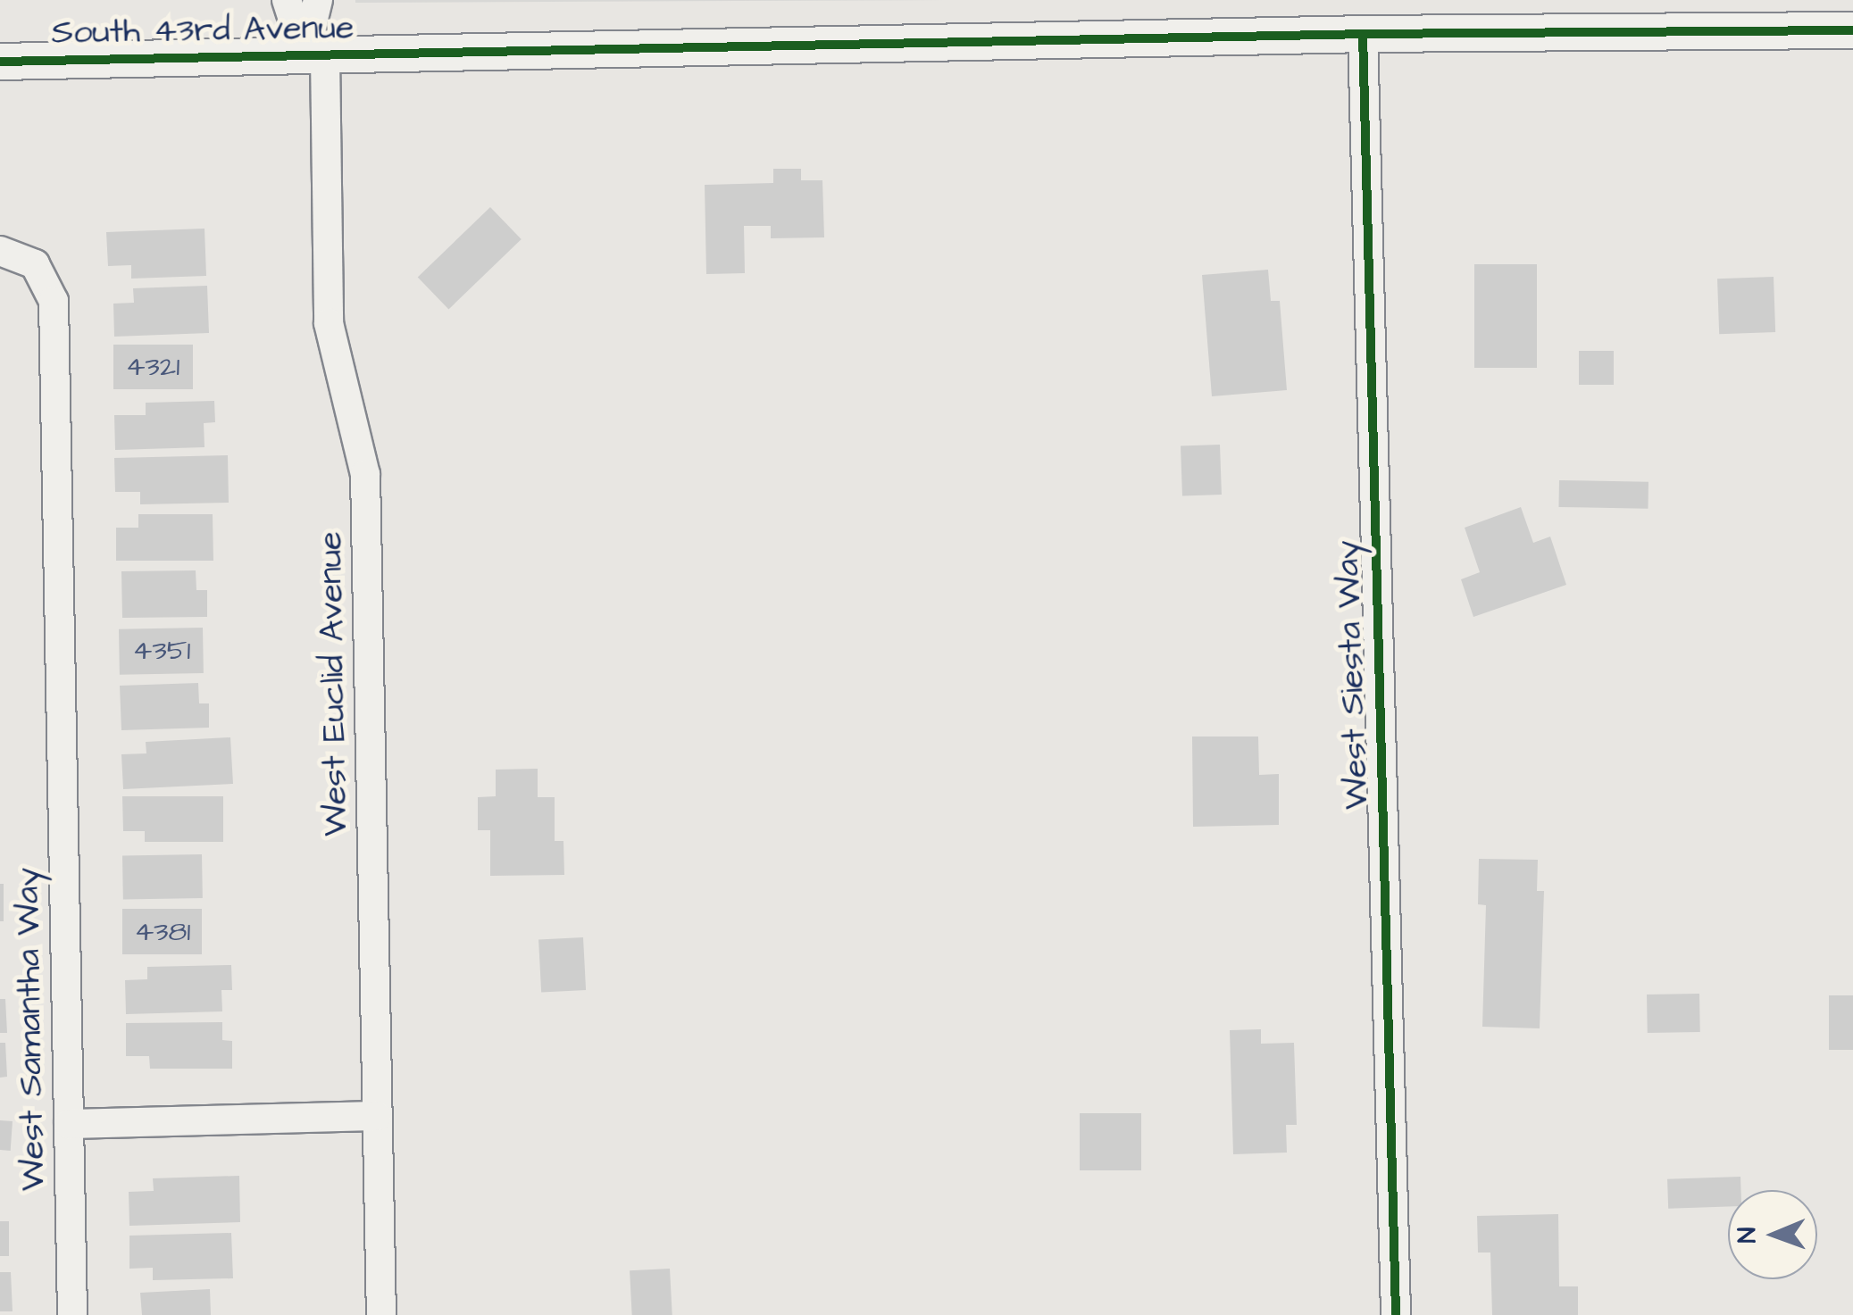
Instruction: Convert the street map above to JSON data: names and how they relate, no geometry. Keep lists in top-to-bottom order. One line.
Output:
{"streets":{"street":["South 43rd Avenue","West Siesta Way","West Euclid Avenue","West Samantha Way"]},"crossings":[["South 43rd Avenue","West Siesta Way"],["South 43rd Avenue","West Euclid Avenue"]],"house_numbers":["4321","4351","4381"],"north":"left"}
